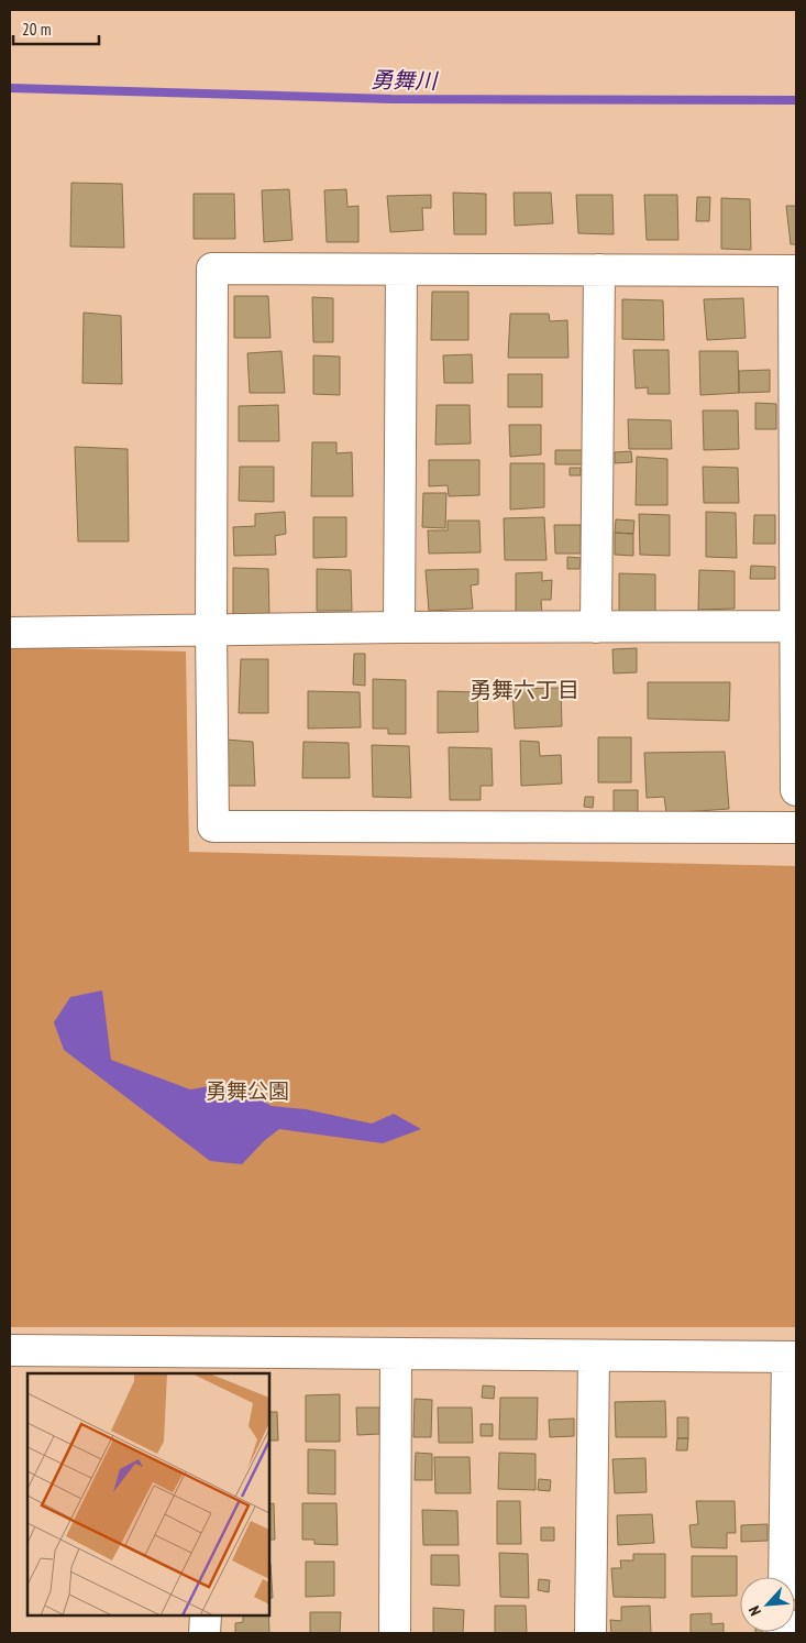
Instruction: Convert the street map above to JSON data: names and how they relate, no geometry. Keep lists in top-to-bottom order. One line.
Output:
{"districts":["勇舞六丁目"],"water":["勇舞川"],"parks":["勇舞公園"],"scale_bar":"20 m","north":"bottom left"}
